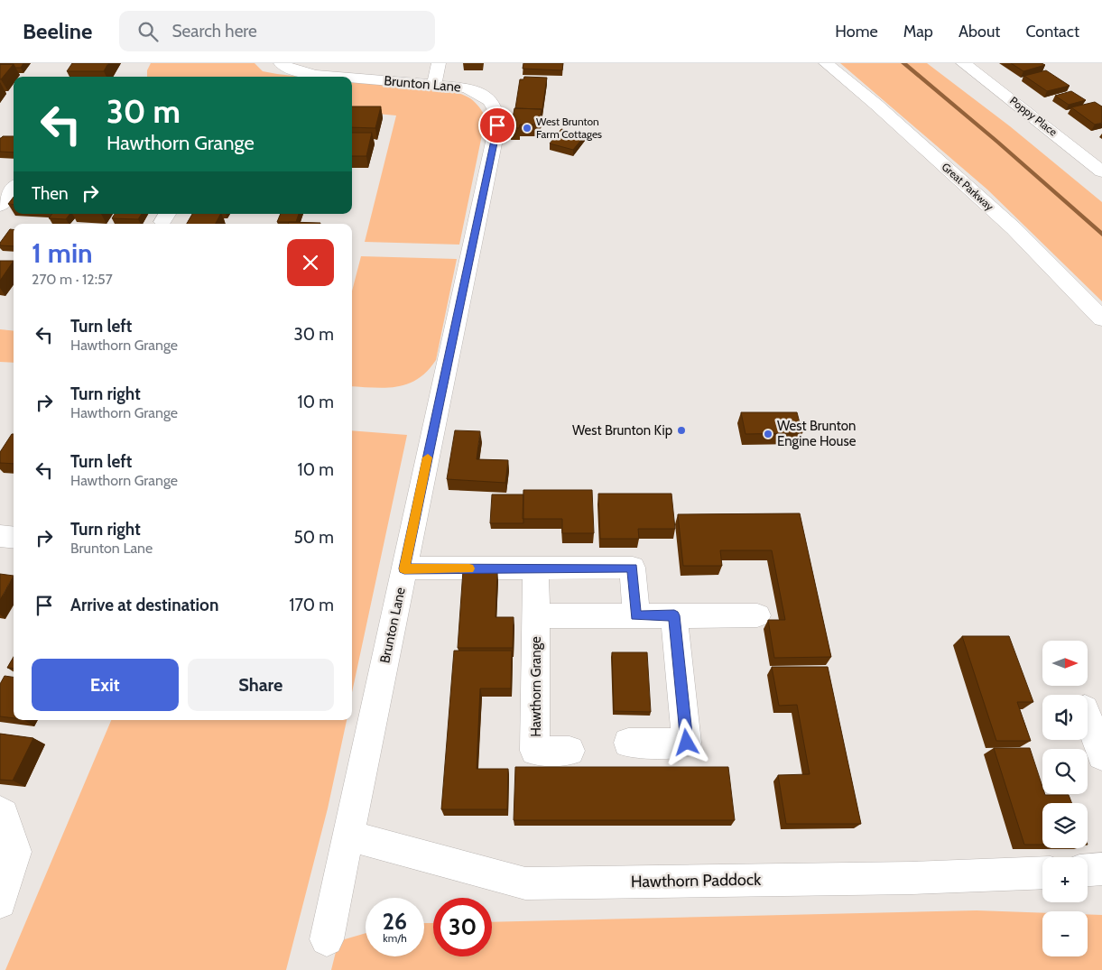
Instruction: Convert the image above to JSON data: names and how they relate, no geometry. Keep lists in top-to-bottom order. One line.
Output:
{"streets":{"street":["Brunton Lane","Poppy Place","Great Parkway","Hawthorn Grange","Hawthorn Paddock"]},"crossings":[["Brunton Lane","Hawthorn Paddock"]],"places":["West Brunton Farm Cottages","West Brunton Kip","West Brunton Engine House"],"north":"right","page":{"header":"Beeline","search":"Search here","nav":["Home","Map","About","Contact"],"turn":["30 m","Hawthorn Grange"],"then":"Then","heading":["1 min","270 m · 12:57"],"list":[{"name":"Turn left","note":"Hawthorn Grange","value":"30 m"},{"name":"Turn right","note":"Hawthorn Grange","value":"10 m"},{"name":"Turn left","note":"Hawthorn Grange","value":"10 m"},{"name":"Turn right","note":"Brunton Lane","value":"50 m"},{"name":"Arrive at destination","value":"170 m"}],"map_buttons":["+","−"],"buttons":["Exit","Share"],"speed":"26 km/h","limit":"30"}}
